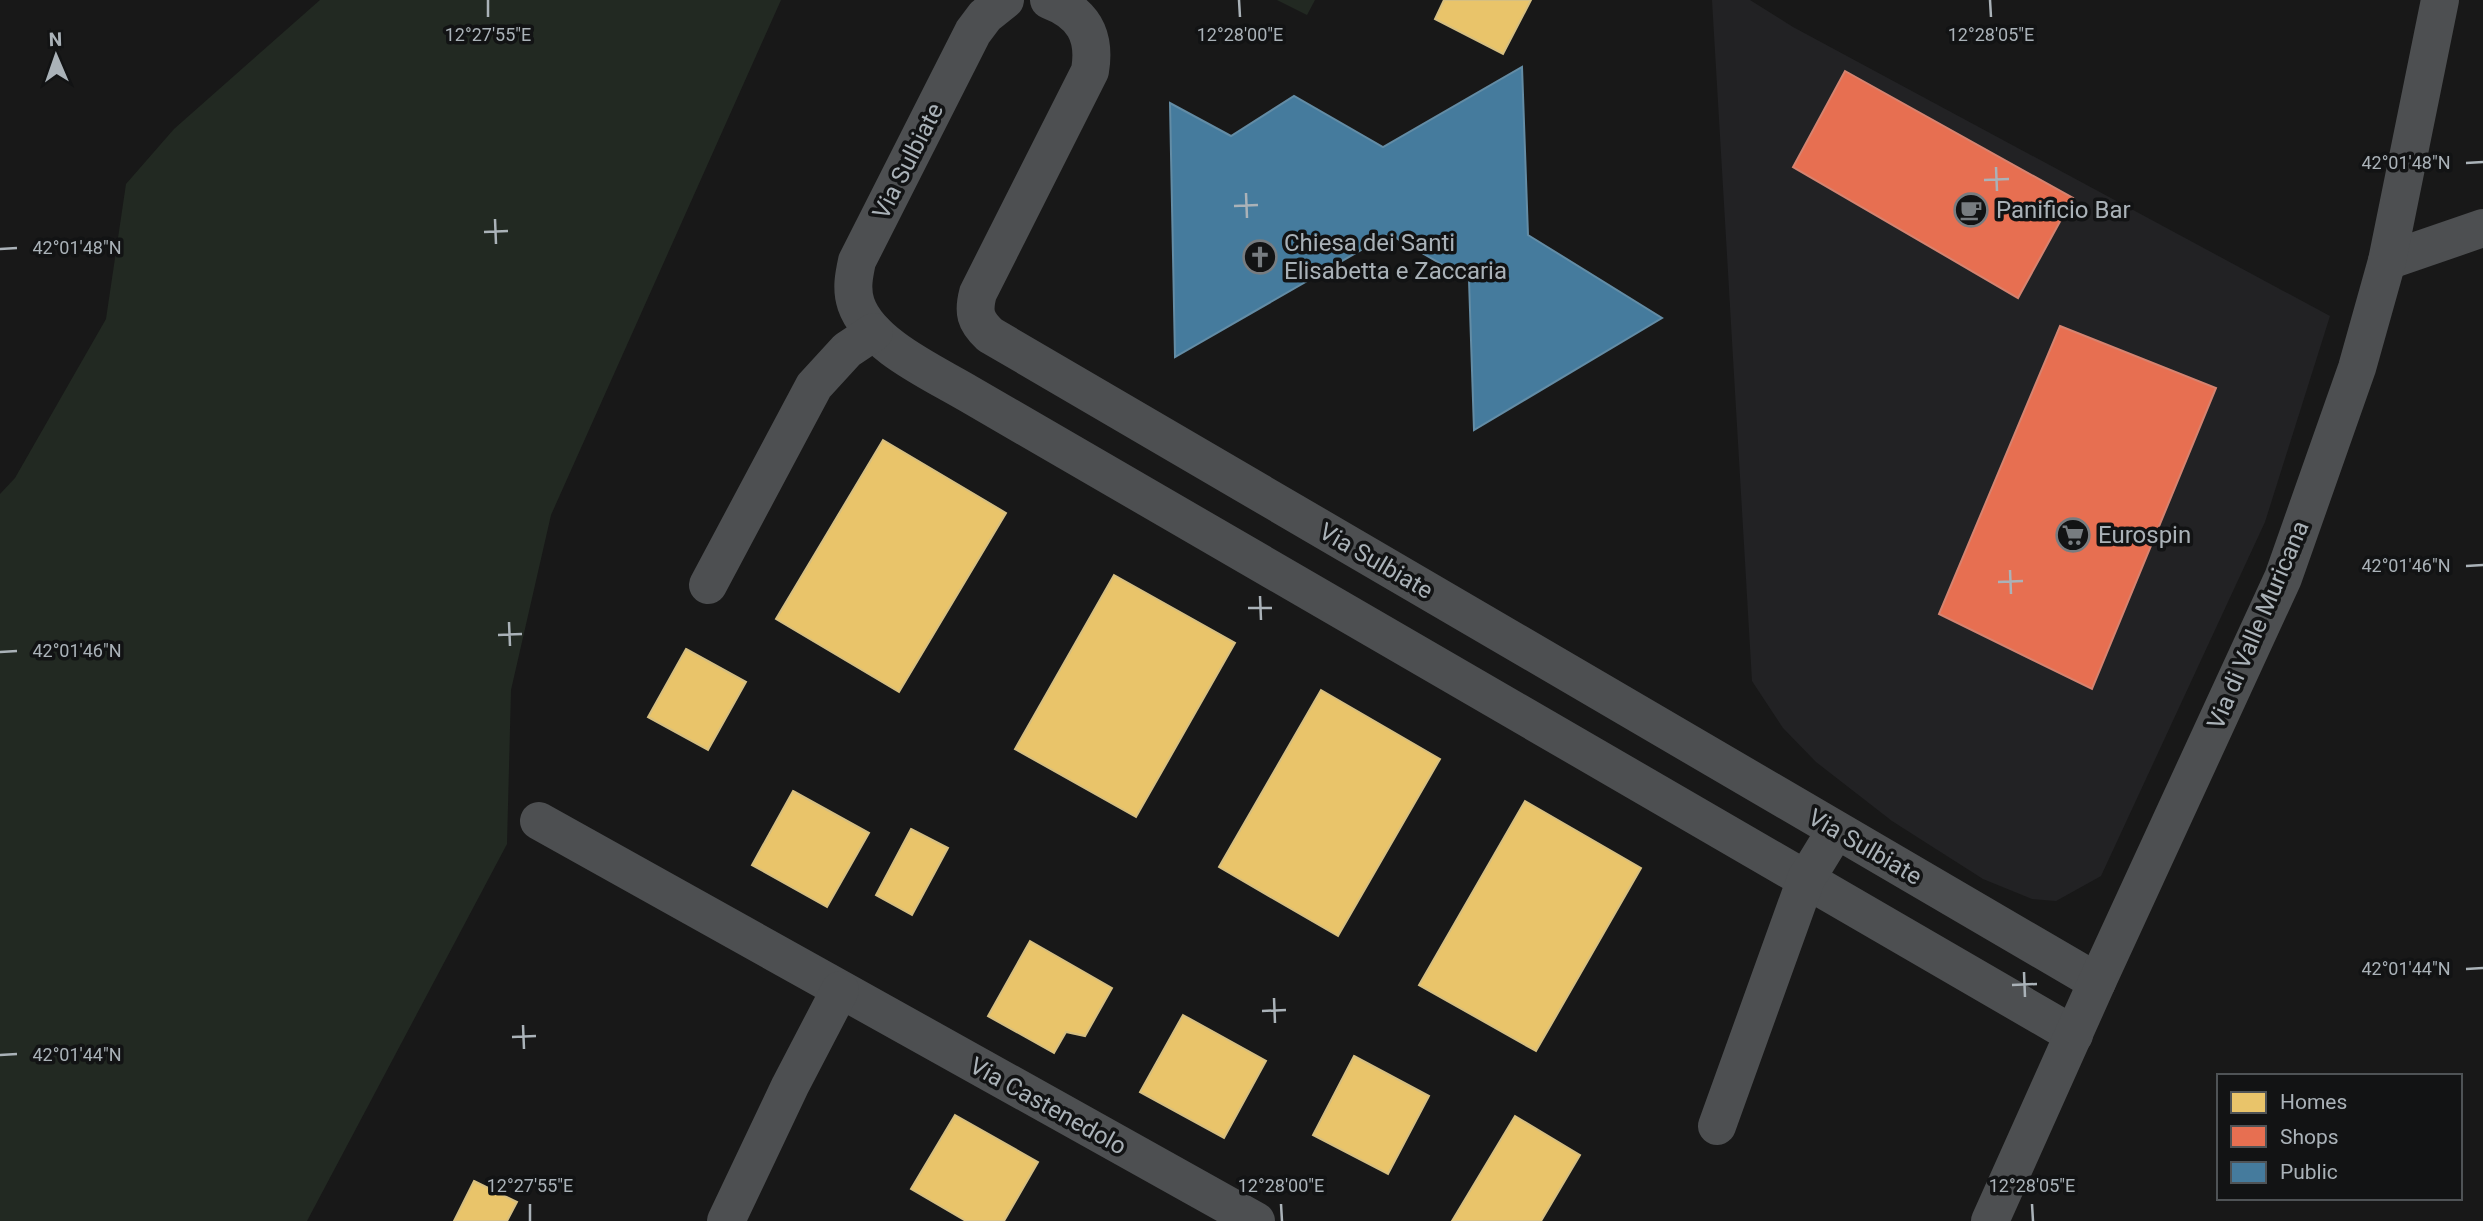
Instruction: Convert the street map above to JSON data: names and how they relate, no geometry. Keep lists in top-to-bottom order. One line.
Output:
{"streets":{"street":["Via Sulbiate","Via di Valle Muricana","Via Castenedolo"]},"crossings":[["Via Sulbiate","Via di Valle Muricana"]],"places":{"cafe":["Panificio Bar"],"church":["Chiesa dei Santi Elisabetta e Zaccaria"],"supermarket":["Eurospin"]},"legend":["Homes","Shops","Public"],"north":"top","coordinates":["12°27'55\"E","12°28'00\"E","12°28'05\"E","42°01'48\"N","42°01'46\"N","42°01'44\"N"]}
